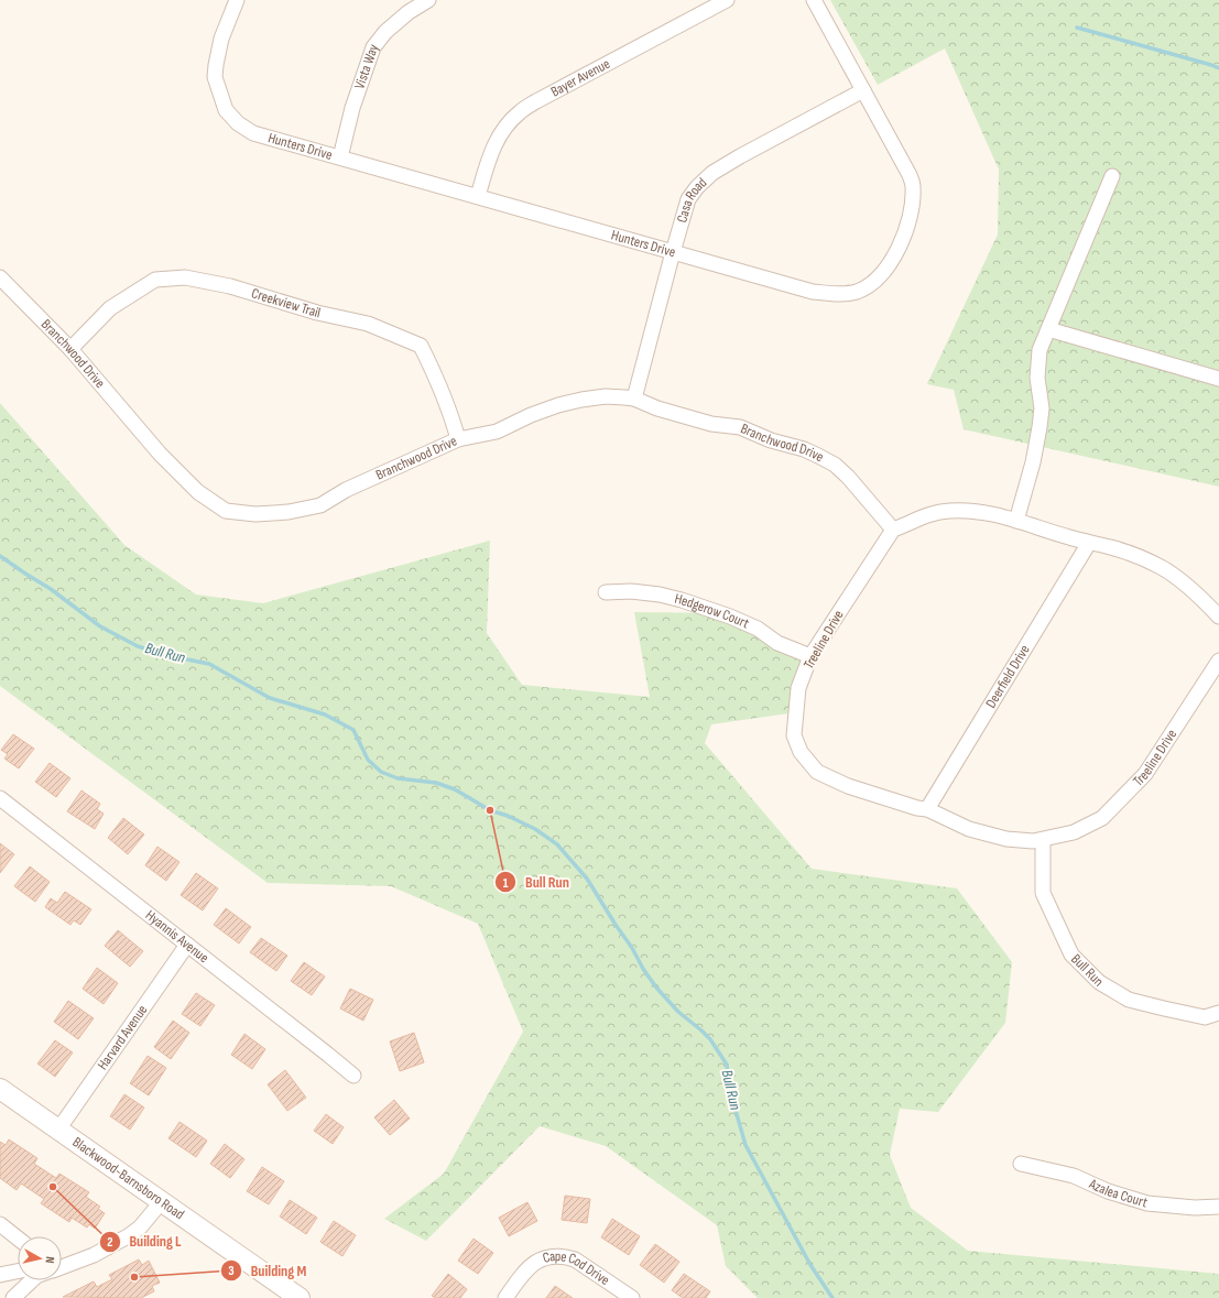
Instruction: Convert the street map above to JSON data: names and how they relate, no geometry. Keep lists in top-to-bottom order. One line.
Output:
{"streets":{"main road":["Blackwood-Barnsboro Road"],"street":["Vista Way","Bayer Avenue","Hunters Drive","Casa Road","Creekview Trail","Branchwood Drive","Hedgerow Court","Treeline Drive","Deerfield Drive","Hyannis Avenue","Bull Run","Harvard Avenue","Azalea Court","Cape Cod Drive"]},"crossings":[["Vista Way","Hunters Drive"],["Bayer Avenue","Hunters Drive"],["Hunters Drive","Casa Road"],["Casa Road","Branchwood Drive"],["Creekview Trail","Branchwood Drive"],["Branchwood Drive","Treeline Drive"],["Hedgerow Court","Treeline Drive"],["Treeline Drive","Deerfield Drive"],["Treeline Drive","Bull Run"],["Hyannis Avenue","Harvard Avenue"],["Harvard Avenue","Blackwood-Barnsboro Road"]],"water":["Bull Run"],"places":["Bull Run","Building L","Building M"],"north":"right"}
